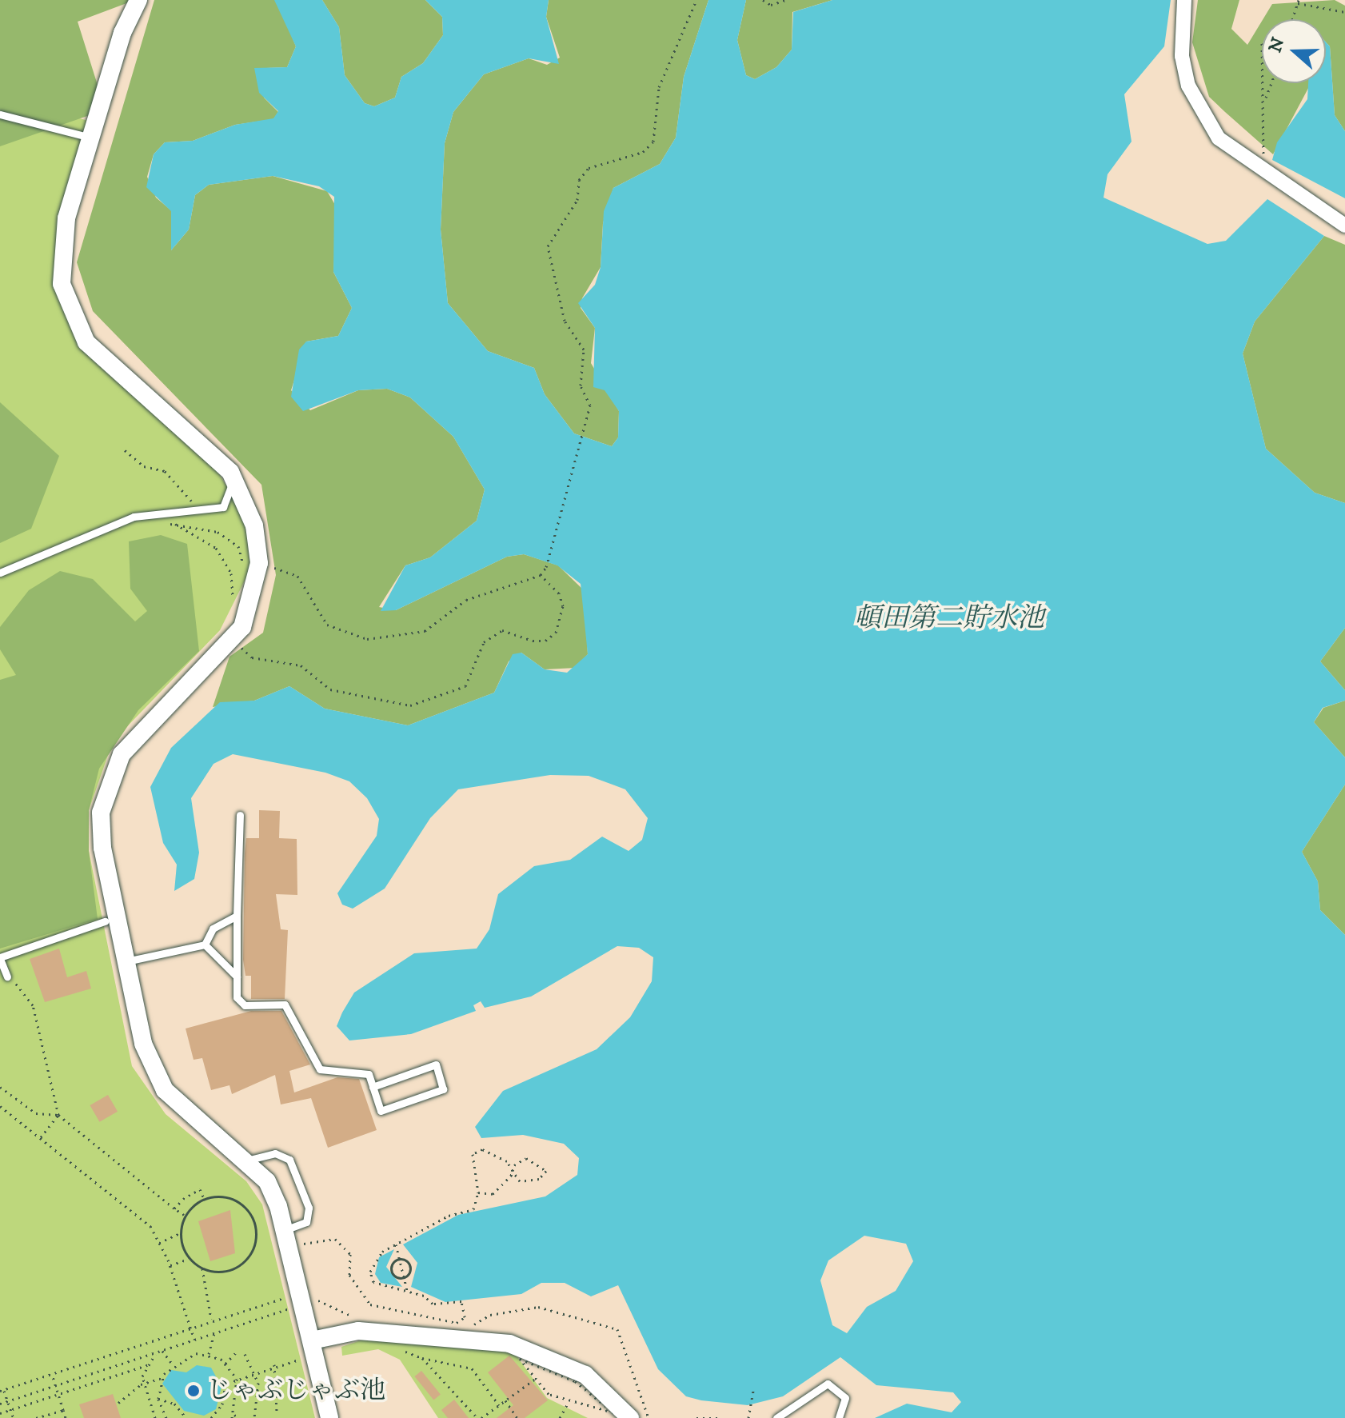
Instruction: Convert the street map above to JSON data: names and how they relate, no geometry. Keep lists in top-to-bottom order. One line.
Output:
{"water":["頓田第二貯水池"],"places":["じゃぶじゃぶ池"],"north":"left"}
